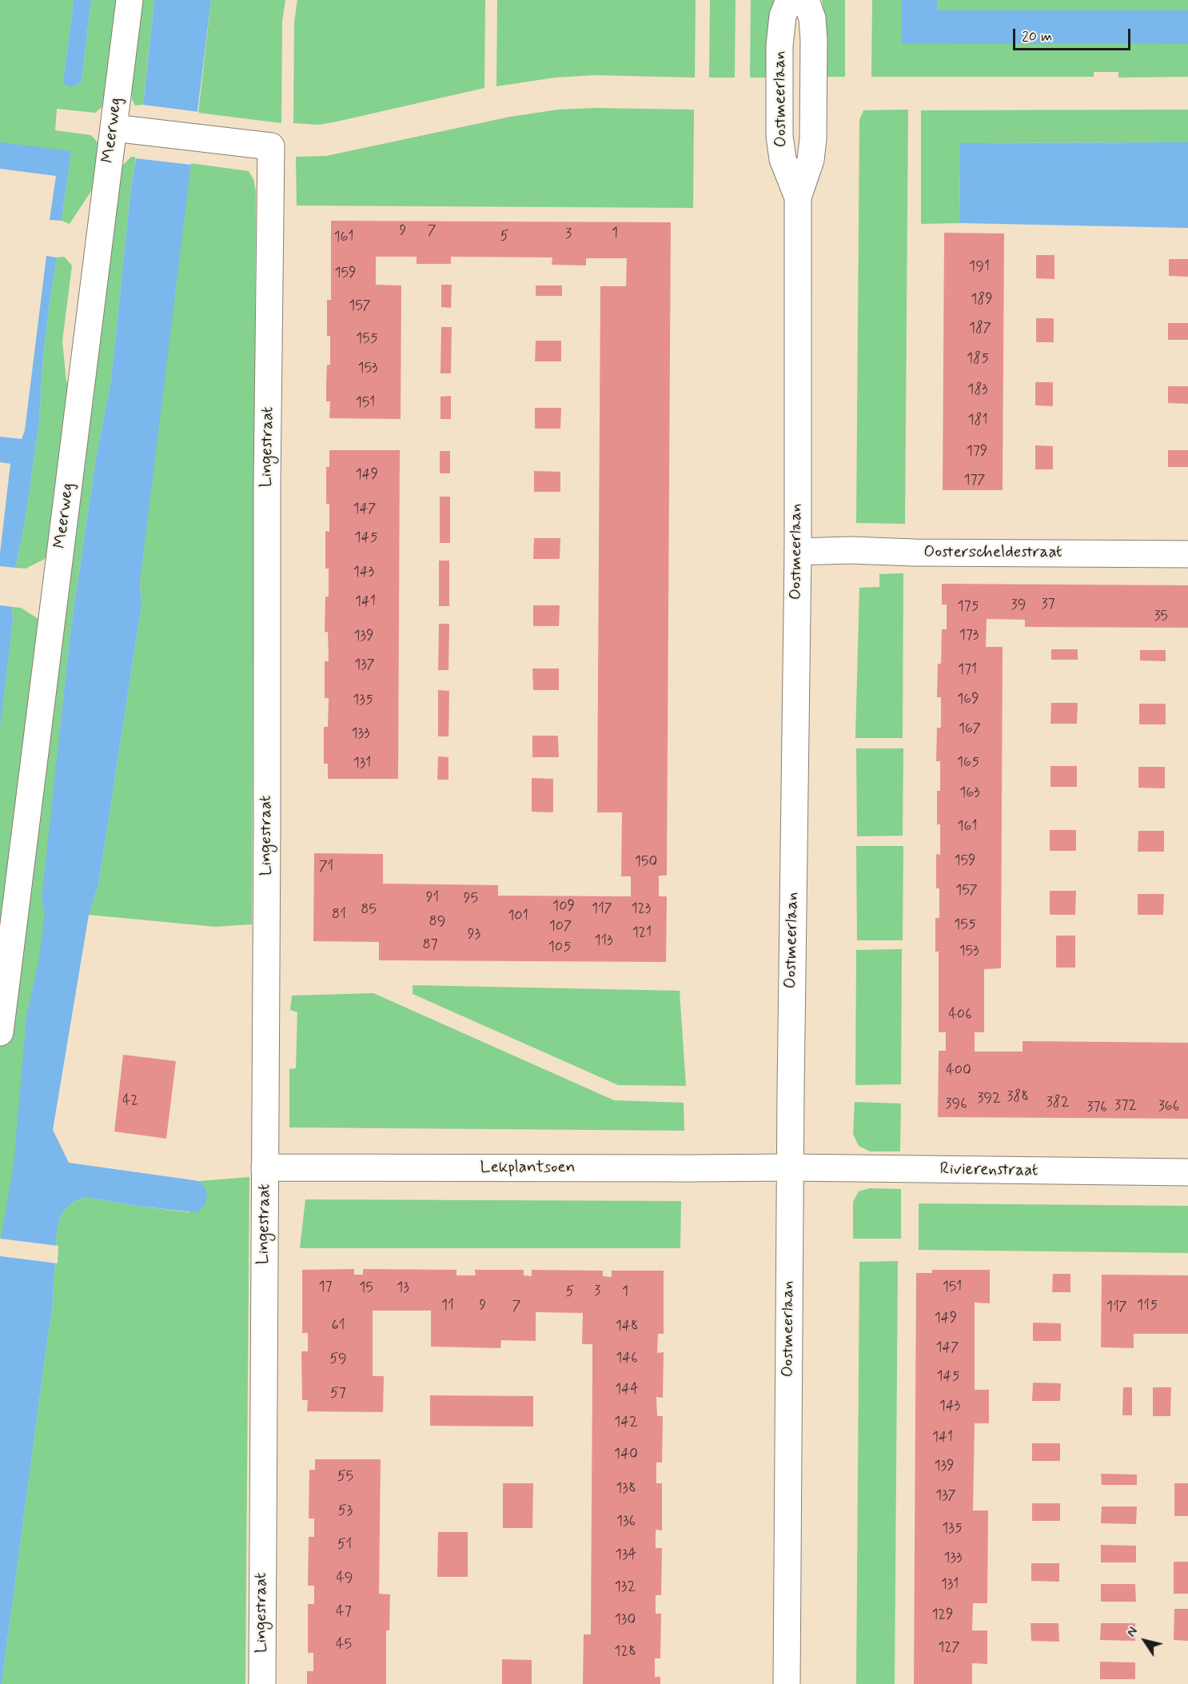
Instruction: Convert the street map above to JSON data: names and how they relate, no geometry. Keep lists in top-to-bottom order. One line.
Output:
{"streets":{"street":["Oostmeerlaan","Meerweg","Lingestraat","Oosterscheldestraat","Lekplantsoen","Rivierenstraat"]},"crossings":[["Oostmeerlaan","Oosterscheldestraat"],["Oostmeerlaan","Lekplantsoen"],["Oostmeerlaan","Rivierenstraat"],["Meerweg","Lingestraat"],["Lingestraat","Lekplantsoen"],["Lekplantsoen","Rivierenstraat"]],"house_numbers":["9","7","1","3","5","161","191","159","189","157","187","155","185","153","183","151","181","179","149","177","147","145","143","141","37","39","175","35","173","139","137","171","169","135","167","133","165","131","163","161","159","150","71","157","91","95","109","117","123","85","81","101","89","155","107","121","93","113","87","105","153","406","400","388","392","42","382","396","372","366","376","17","151","15","13","3","5","1","11","9","115","7","117","149","61","148","147","146","59","145","144","57","143","142","141","140","139","55","138","137","53","136","135","51","134","133","49","131","132","47","129","130","45","127","128"],"scale_bar":"20 m","north":"top left"}
